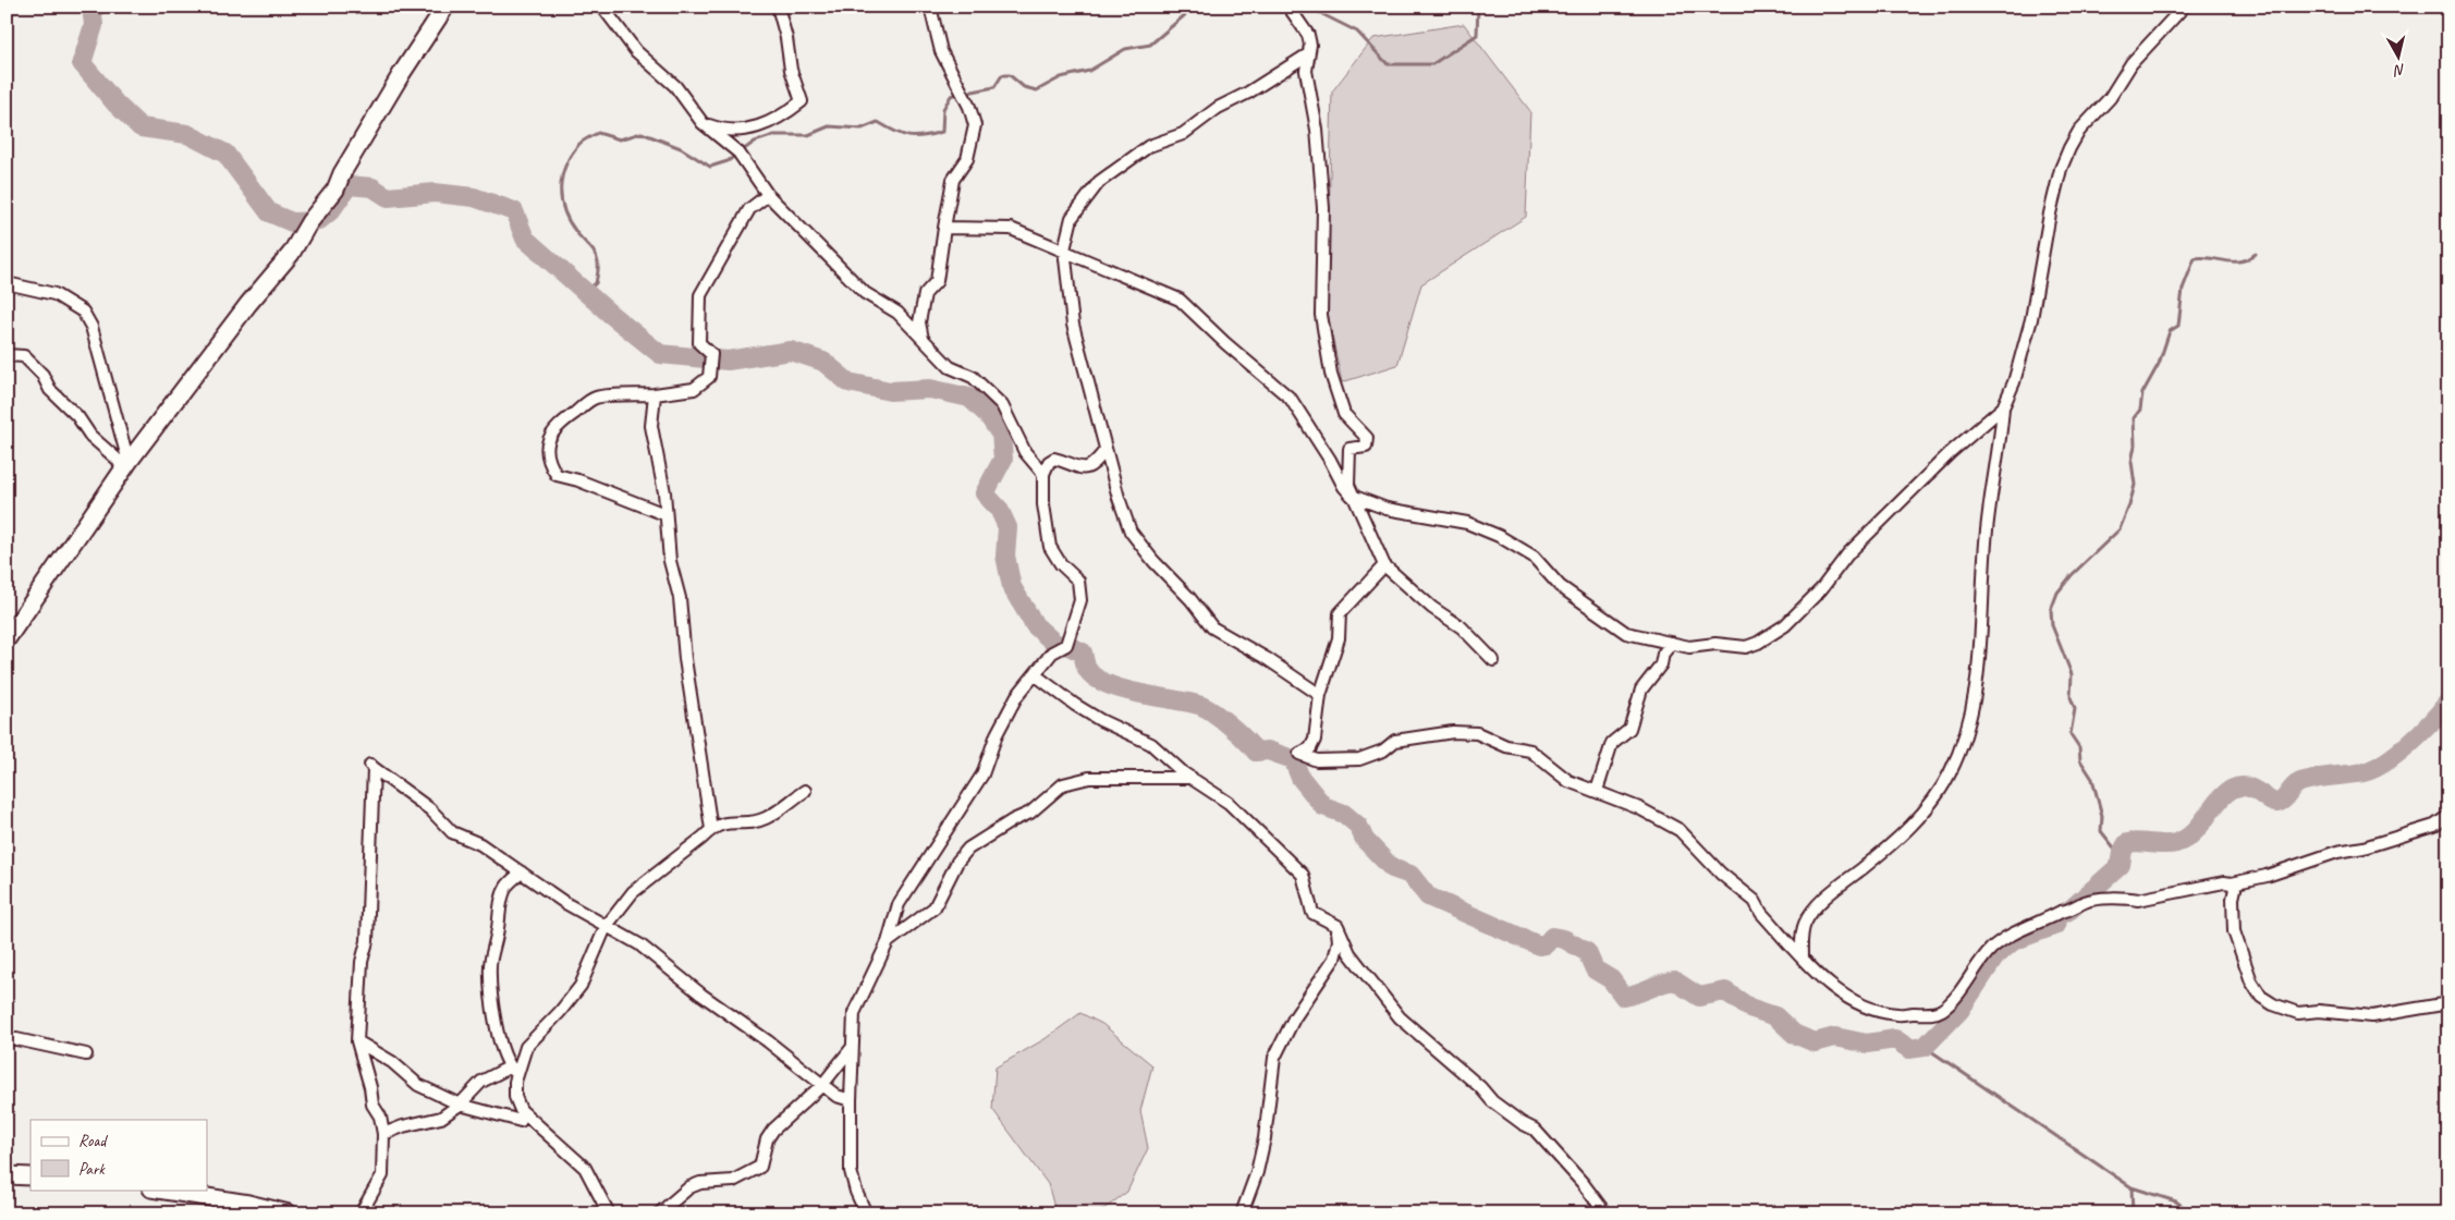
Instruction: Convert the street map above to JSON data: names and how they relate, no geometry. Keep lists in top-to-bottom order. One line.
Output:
{"legend":["Road","Park"],"north":"bottom"}
